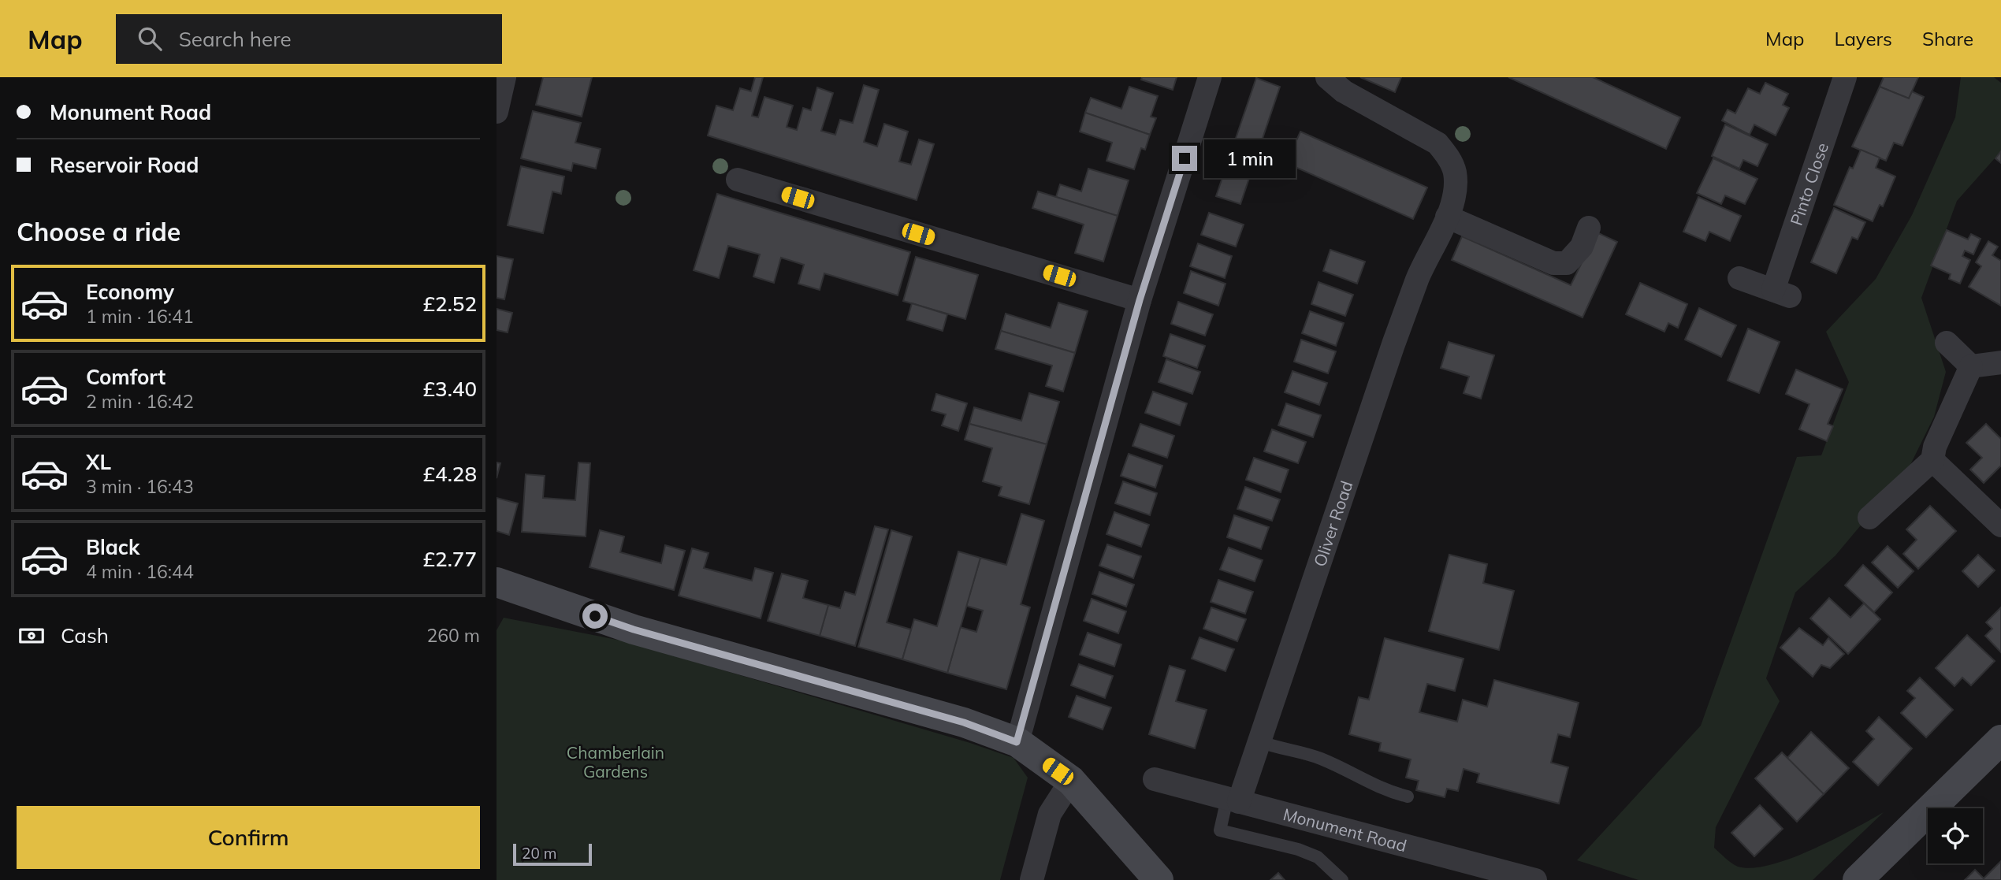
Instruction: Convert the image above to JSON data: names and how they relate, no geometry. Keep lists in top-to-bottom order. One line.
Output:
{"streets":{"street":["Pinto Close","Oliver Road","Monument Road"]},"crossings":[["Oliver Road","Monument Road"]],"parks":["Chamberlain Gardens"],"scale_bar":"20 m","page":{"header":"Map","search":"Search here","nav":["Map","Layers","Share"],"banner":["Monument Road","Reservoir Road"],"bubble":"1 min","heading":"Choose a ride","list":[{"name":"Economy","note":"1 min · 16:41","value":"£2.52"},{"name":"Comfort","note":"2 min · 16:42","value":"£3.40"},{"name":"XL","note":"3 min · 16:43","value":"£4.28"},{"name":"Black","note":"4 min · 16:44","value":"£2.77"}],"pay":["Cash","260 m"],"buttons":"Confirm","scale":"20 m"}}
